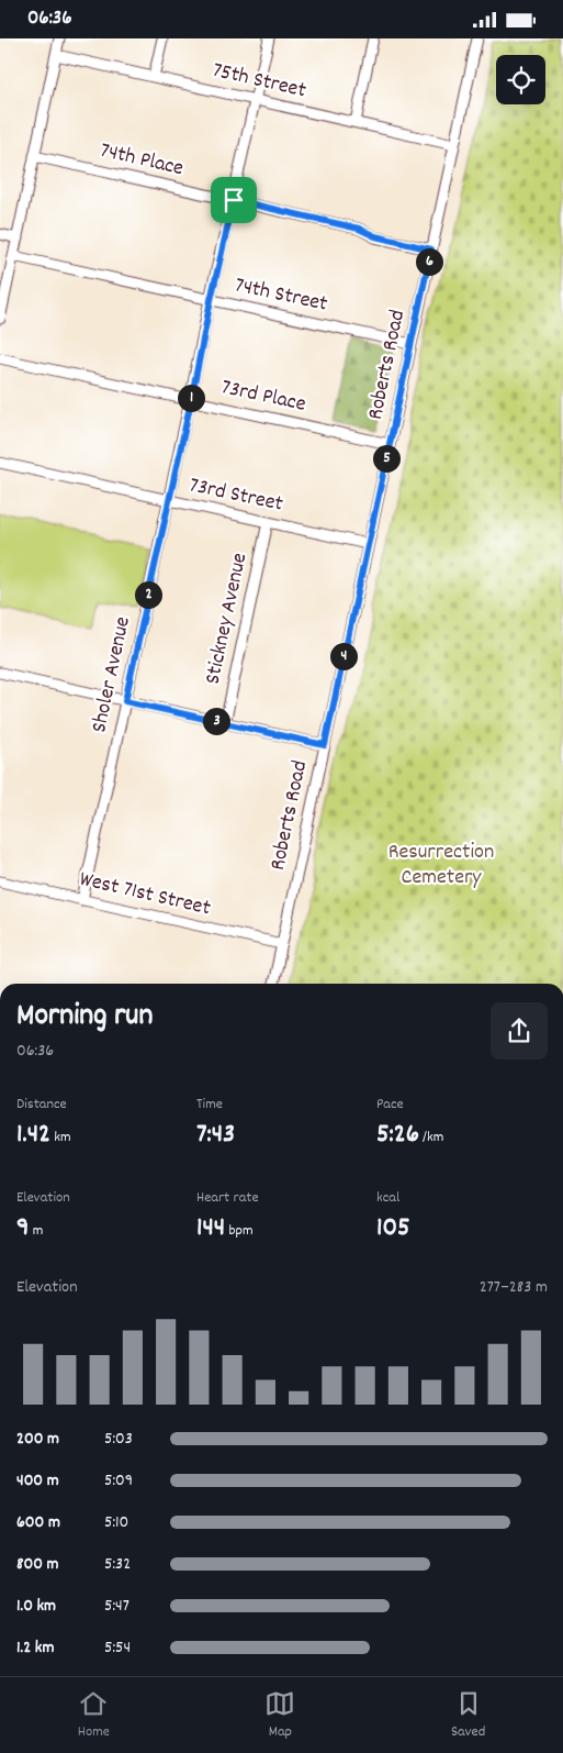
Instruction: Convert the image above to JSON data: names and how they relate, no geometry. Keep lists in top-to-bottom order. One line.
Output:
{"streets":{"street":["75th Street","74th Place","74th Street","Roberts Road","73rd Place","73rd Street","Stickney Avenue","Sholer Avenue","West 71st Street"]},"crossings":[["75th Street","Roberts Road"],["75th Street","Sholer Avenue"],["74th Place","Roberts Road"],["74th Place","Sholer Avenue"],["74th Street","Roberts Road"],["74th Street","Sholer Avenue"],["Roberts Road","73rd Place"],["Roberts Road","73rd Street"],["Roberts Road","West 71st Street"],["73rd Place","Sholer Avenue"],["73rd Street","Stickney Avenue"],["73rd Street","Sholer Avenue"],["Sholer Avenue","West 71st Street"]],"parks":["Resurrection Cemetery"],"page":{"status":"06:36","pins":["6","1","5","2","4","3"],"heading":["Morning run","06:36"],"stats":[["Distance","1.42 km"],["Time","7:43"],["Pace","5:26 /km"],["Elevation","9 m"],["Heart rate","144 bpm"],["kcal","105"]],"chart":["Elevation","277–283 m"],"list":[{"name":"200 m","note":"5:03"},{"name":"400 m","note":"5:09"},{"name":"600 m","note":"5:10"},{"name":"800 m","note":"5:32"},{"name":"1.0 km","note":"5:47"},{"name":"1.2 km","note":"5:54"}],"tabs":["Home","Map","Saved"]}}
